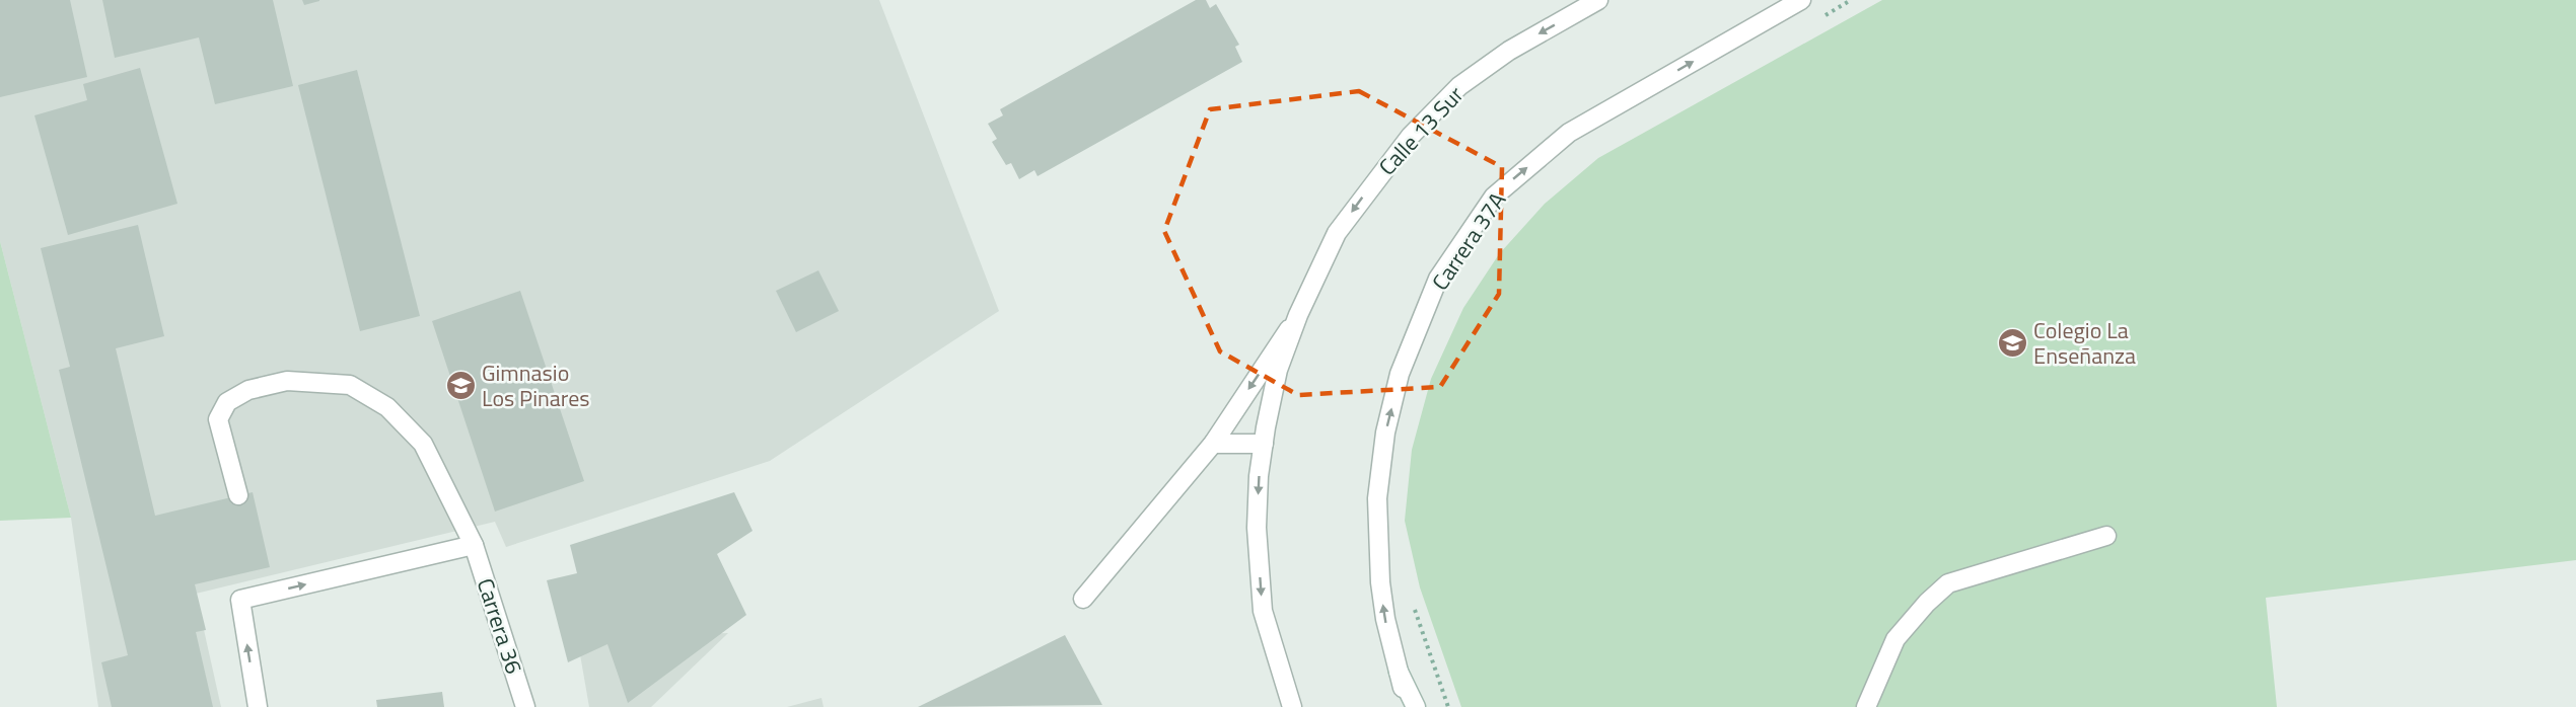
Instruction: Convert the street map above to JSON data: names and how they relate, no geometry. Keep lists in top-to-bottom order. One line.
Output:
{"streets":{"street":["Calle 13 Sur","Carrera 37A","Carrera 36"]},"one_way":["Calle 13 Sur"],"places":{"school or university":["Colegio La Enseñanza","Gimnasio Los Pinares"]}}
